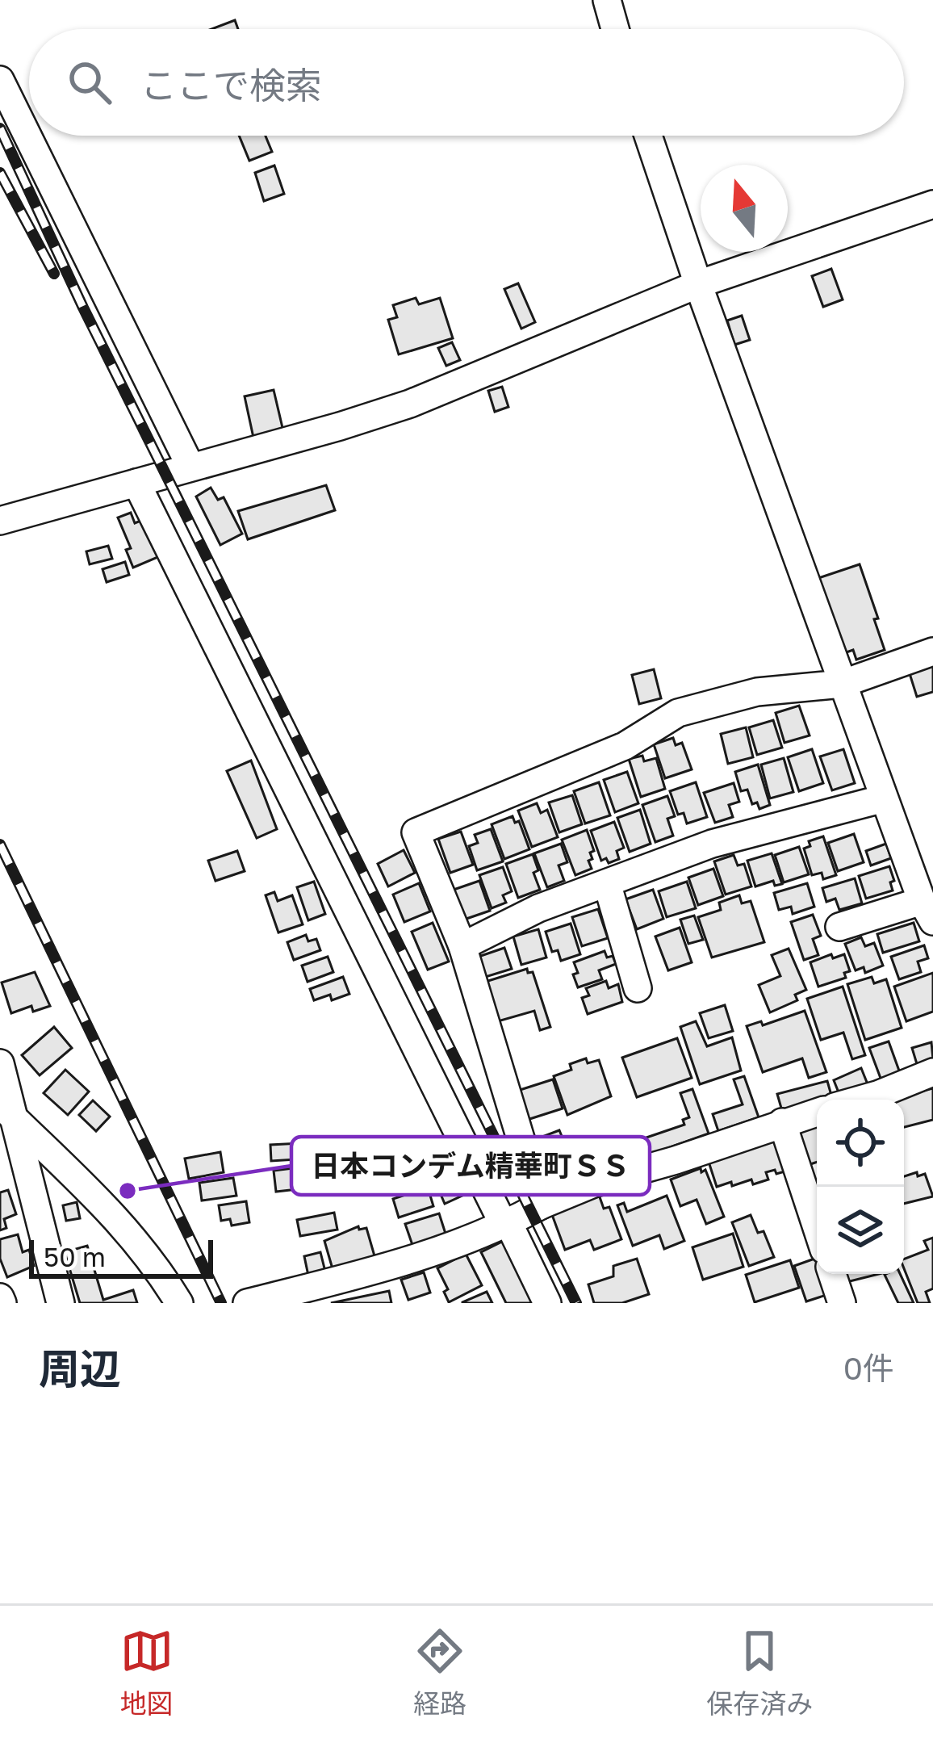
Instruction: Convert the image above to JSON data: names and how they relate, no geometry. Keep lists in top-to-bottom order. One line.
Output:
{"places":["日本コンデム精華町ＳＳ"],"scale_bar":"50 m","north":"top","page":{"search":"ここで検索","scale":"50 m","heading":["周辺","0件"],"nav":["地図","経路","保存済み"]}}
